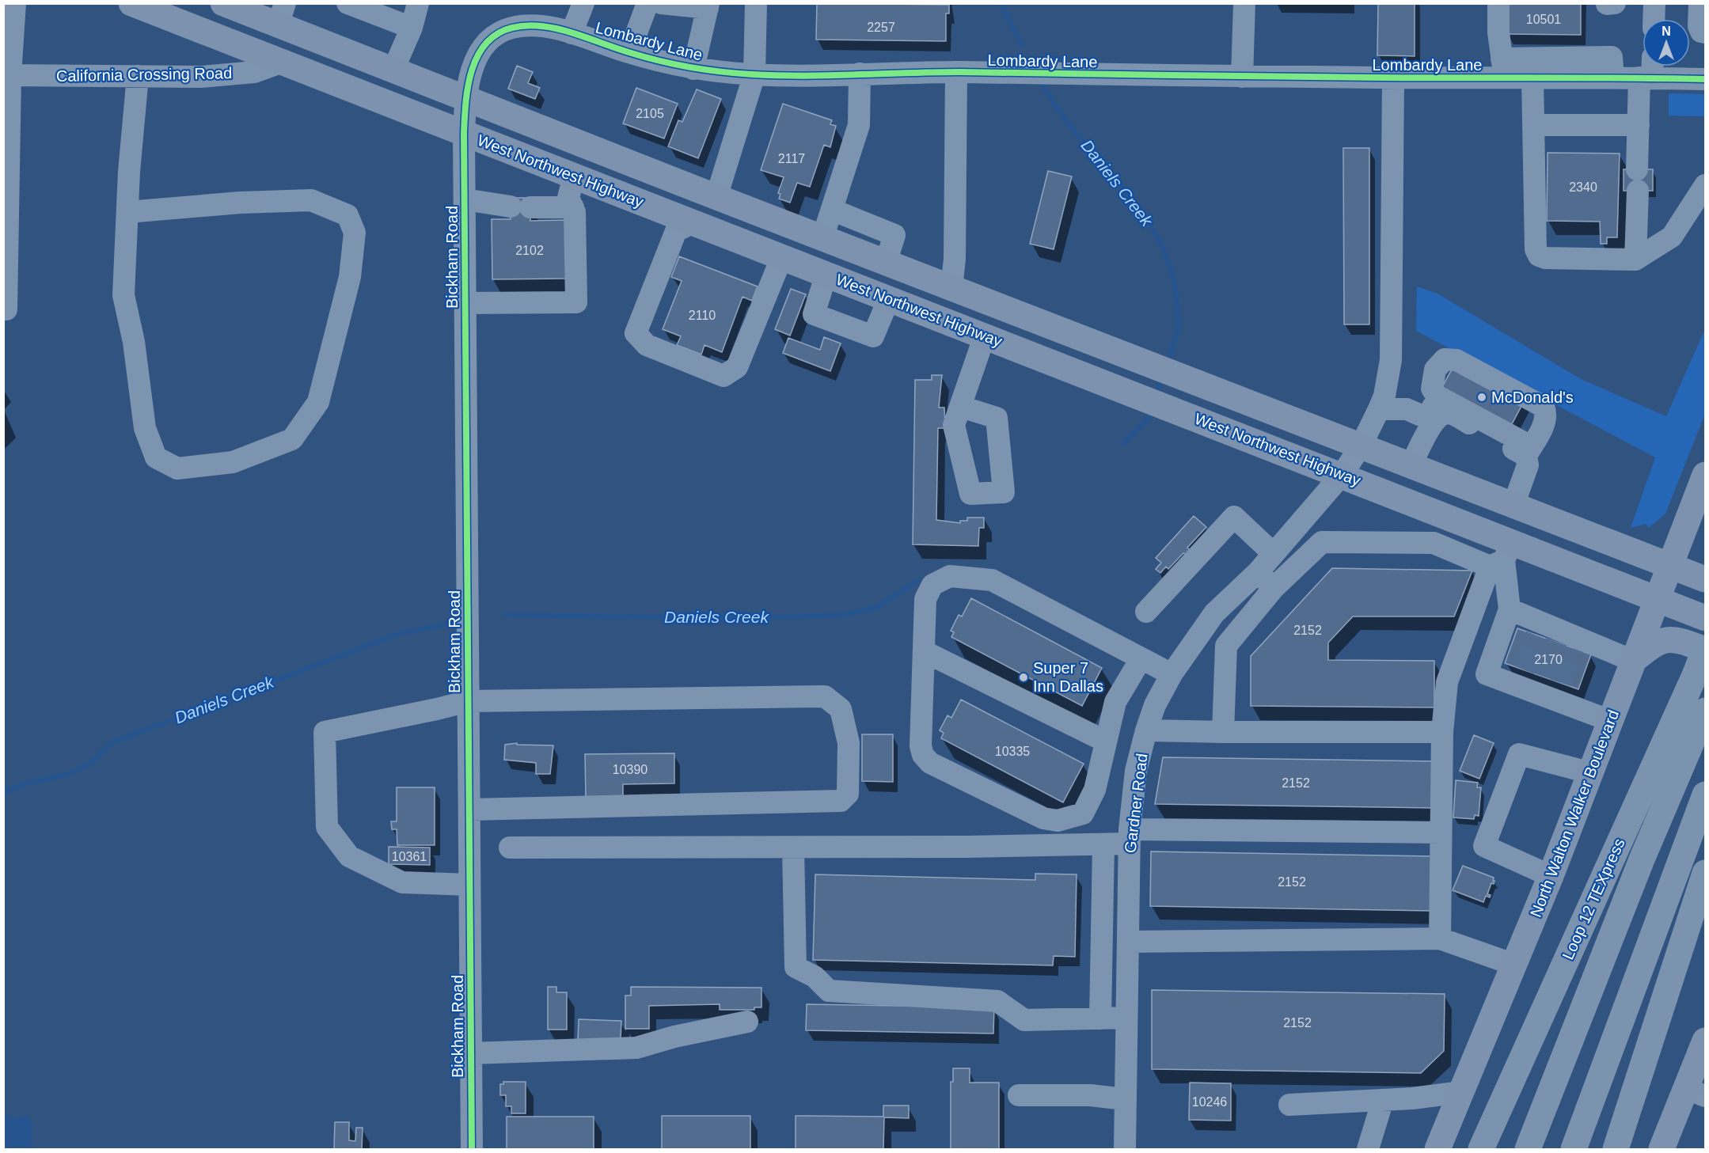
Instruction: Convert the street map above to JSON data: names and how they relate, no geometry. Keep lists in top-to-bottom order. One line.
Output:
{"streets":{"highway":["Loop 12 TEXpress"],"main road":["West Northwest Highway","North Walton Walker Boulevard"],"street":["Lombardy Lane","California Crossing Road","Bickham Road","Gardner Road"]},"crossings":[["Lombardy Lane","West Northwest Highway"],["Lombardy Lane","Bickham Road"],["Lombardy Lane","Gardner Road"],["California Crossing Road","West Northwest Highway"],["West Northwest Highway","Bickham Road"],["West Northwest Highway","Gardner Road"],["West Northwest Highway","North Walton Walker Boulevard"]],"water":["Daniels Creek"],"places":["McDonald's","Super 7 Inn Dallas"],"house_numbers":["10501","2257","2105","2117","2340","2102","2110","2152","2170","10335","10390","2152","10361","2152","2152","10246"],"north":"top"}
